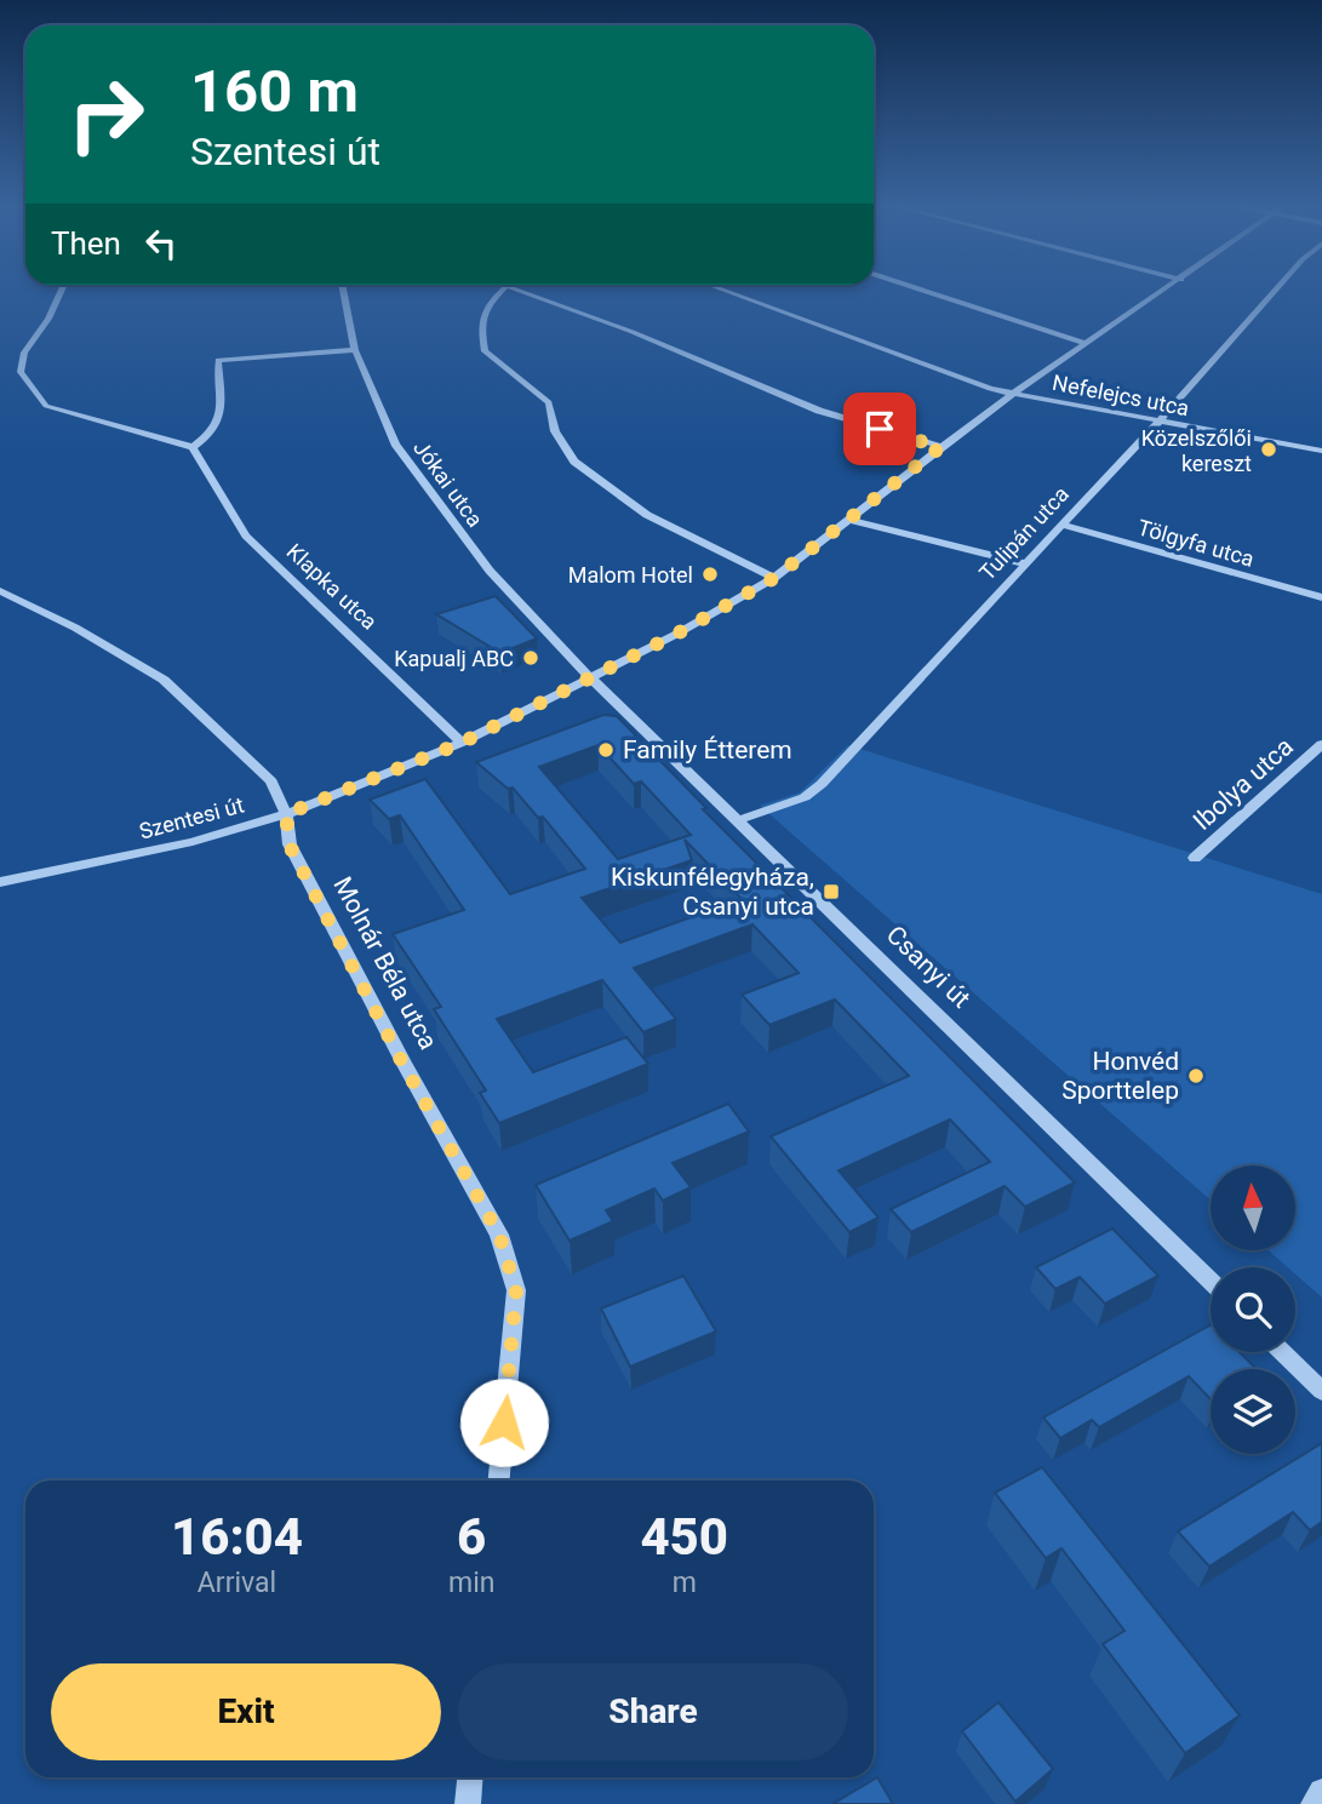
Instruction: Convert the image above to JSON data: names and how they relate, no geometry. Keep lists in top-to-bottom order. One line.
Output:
{"streets":{"street":["Nefelejcs utca","Jókai utca","Tulipán utca","Tölgyfa utca","Klapka utca","Ibolya utca","Szentesi út","Molnár Béla utca","Csanyi út"]},"crossings":[["Nefelejcs utca","Tulipán utca"],["Nefelejcs utca","Szentesi út"],["Jókai utca","Szentesi út"],["Jókai utca","Csanyi út"],["Tulipán utca","Tölgyfa utca"],["Tulipán utca","Csanyi út"],["Klapka utca","Szentesi út"],["Szentesi út","Molnár Béla utca"],["Szentesi út","Csanyi út"]],"places":{"other":["Közelszőlői kereszt","Malom Hotel","Kapualj ABC","Family Étterem","Honvéd Sporttelep"],"transit":["Kiskunfélegyháza, Csanyi utca"]},"north":"top","page":{"turn":["160 m","Szentesi út"],"then":"Then","eta":["16:04","Arrival","6","min","450","m"],"buttons":["Exit","Share"]}}
